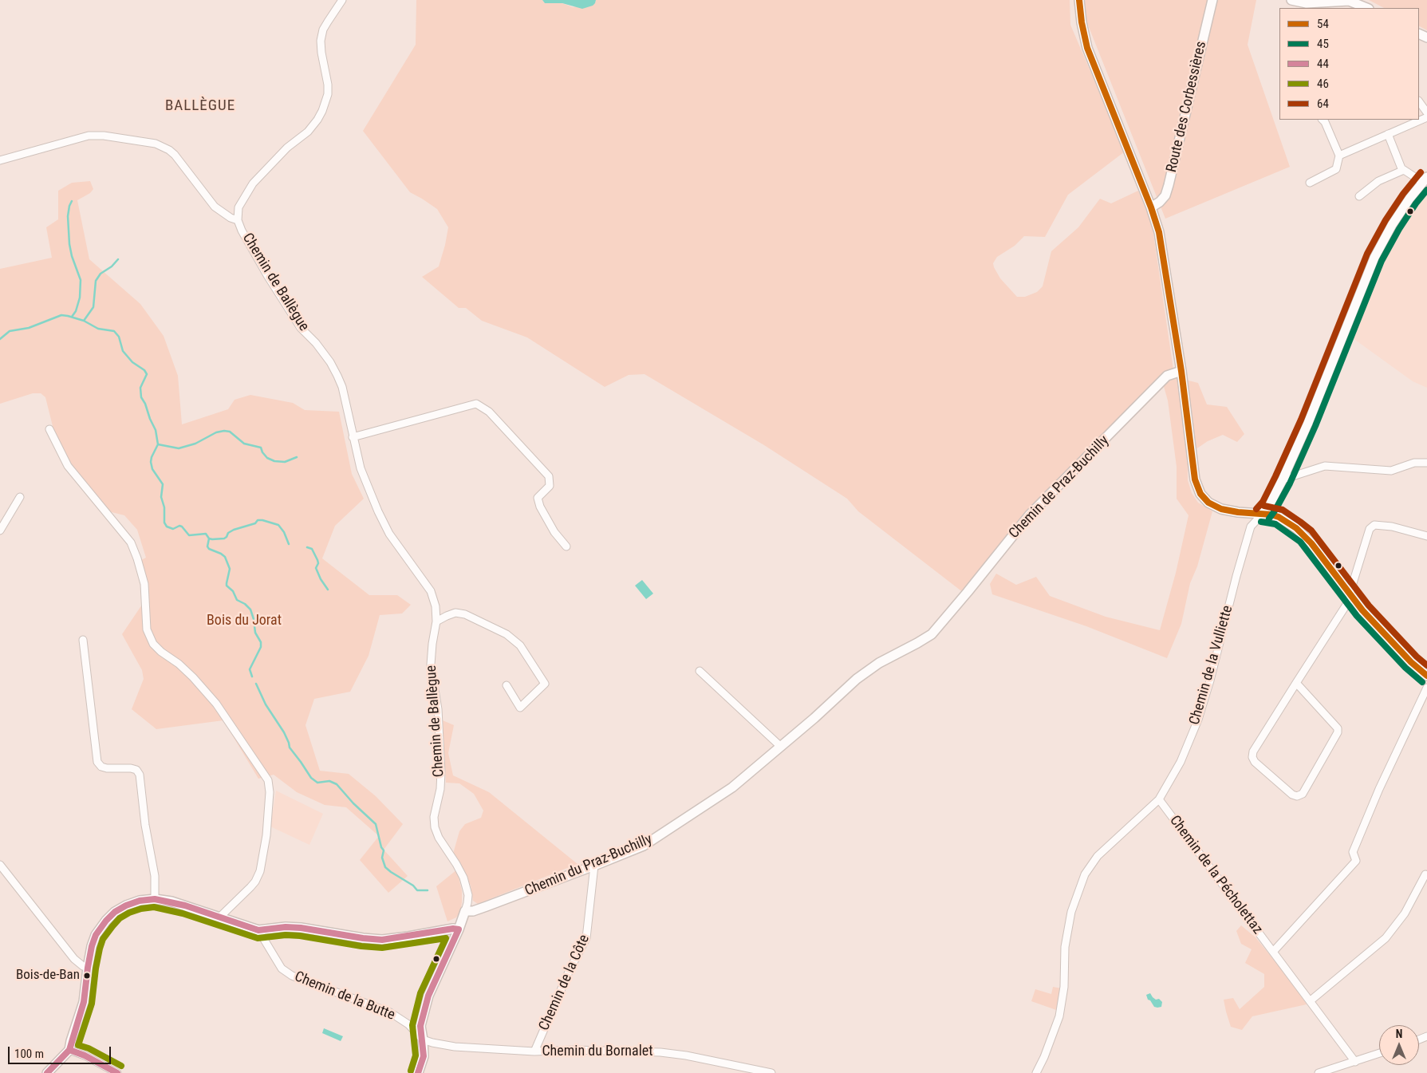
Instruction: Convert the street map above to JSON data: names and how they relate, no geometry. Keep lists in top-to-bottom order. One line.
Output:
{"streets":{"street":["Route des Corbessières","Chemin de Ballègue","Chemin de Praz-Buchilly","Chemin de la Vulliette","Chemin du Praz-Buchilly","Chemin de la Pécholettaz","Chemin de la Côte","Chemin de la Butte","Chemin du Bornalet"]},"crossings":[["Chemin de Ballègue","Chemin du Praz-Buchilly"],["Chemin de Ballègue","Chemin de la Butte"],["Chemin de Ballègue","Chemin du Bornalet"],["Chemin de Praz-Buchilly","Chemin du Praz-Buchilly"],["Chemin de la Vulliette","Chemin de la Pécholettaz"],["Chemin du Praz-Buchilly","Chemin de la Côte"],["Chemin de la Côte","Chemin du Bornalet"],["Chemin de la Butte","Chemin du Bornalet"]],"districts":["BALLÈGUE"],"parks":["Bois du Jorat"],"places":["Bois-de-Ban"],"lines":["transit line 54","transit line 64","transit line 45","transit line 44","transit line 46"],"legend":["54","45","44","46","64"],"scale_bar":"100 m","north":"top"}
